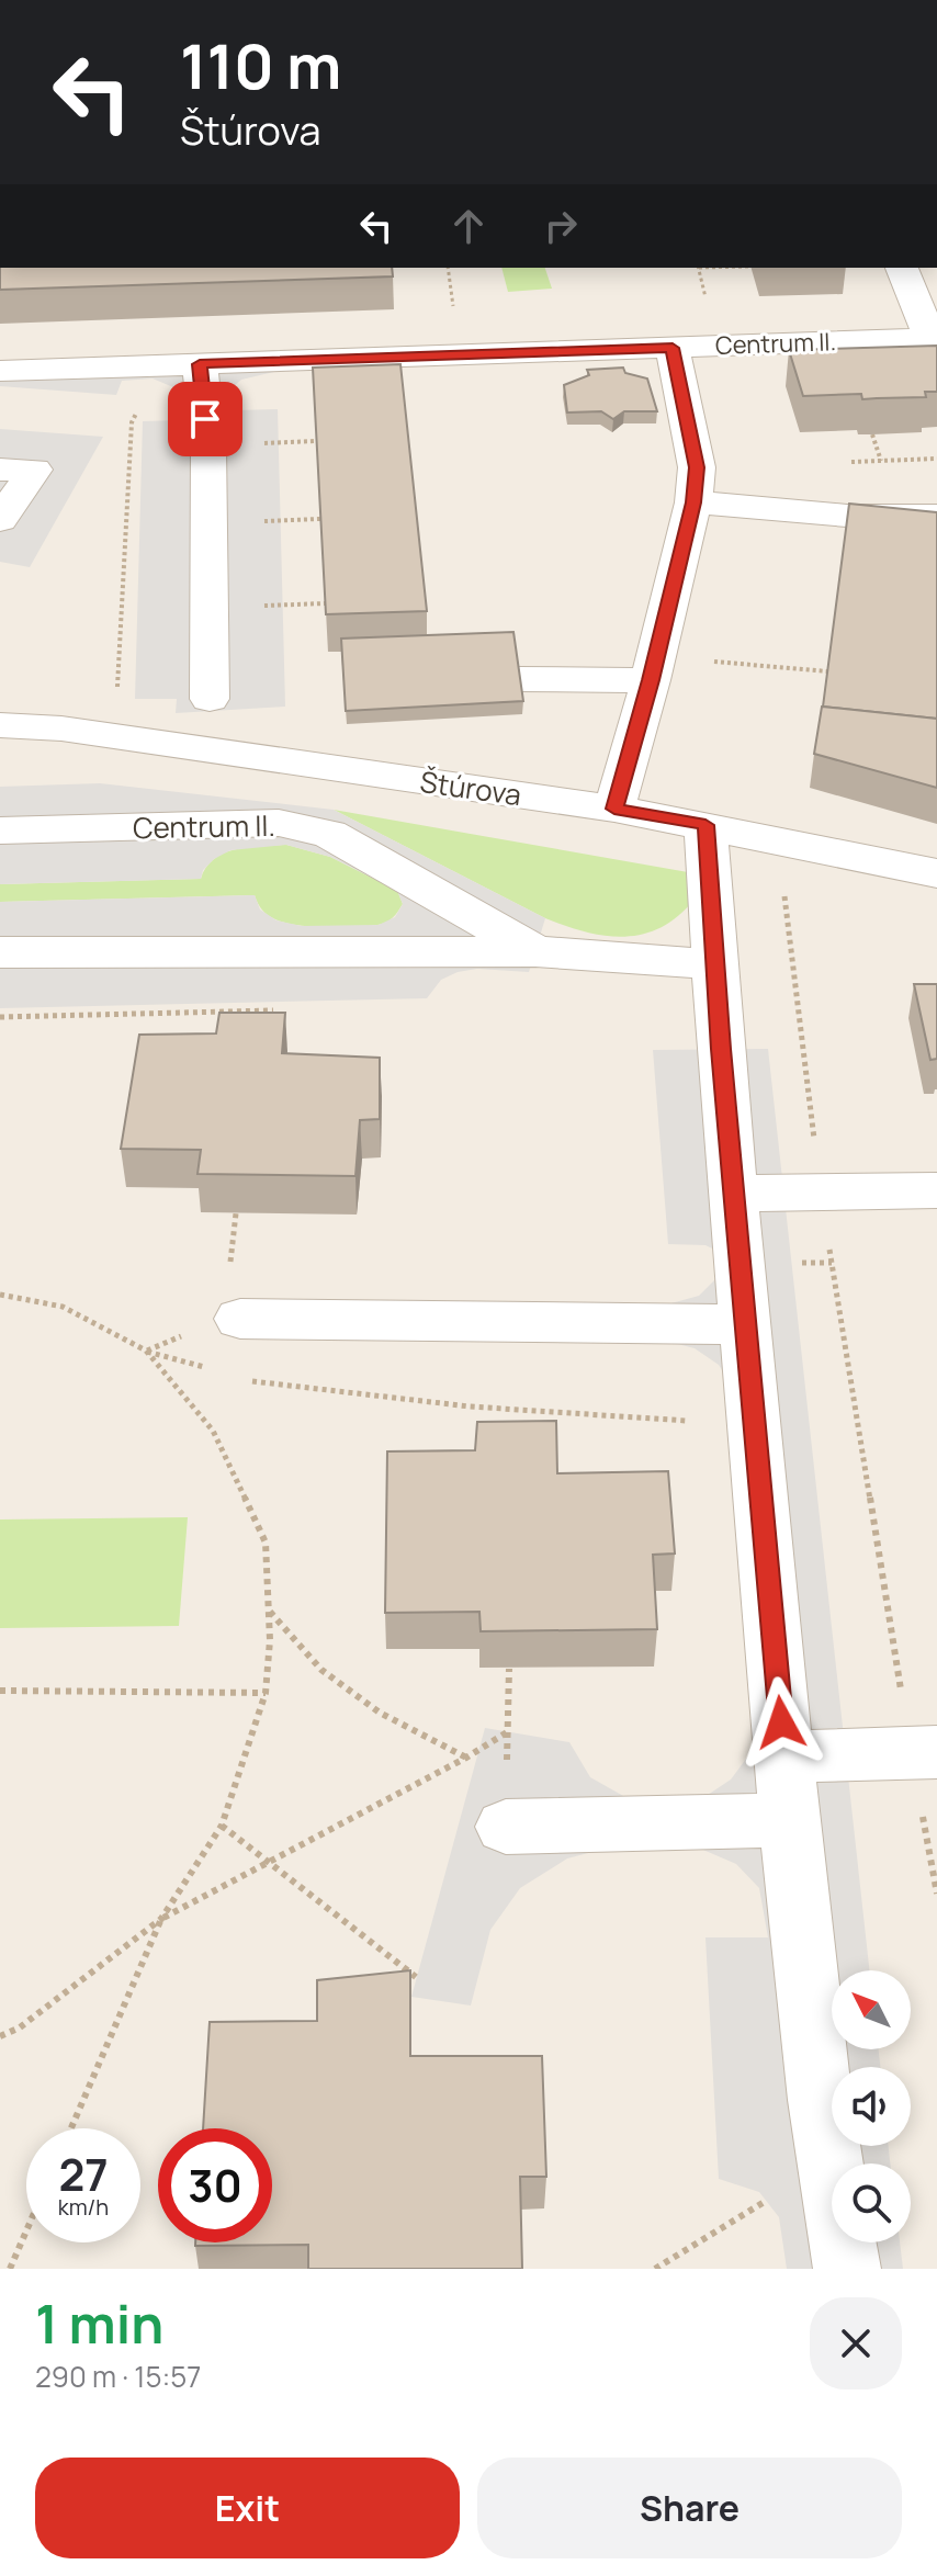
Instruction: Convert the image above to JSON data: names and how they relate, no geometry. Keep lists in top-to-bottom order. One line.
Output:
{"streets":{"street":["Centrum II.","Štúrova"]},"north":"top left","page":{"turn":["110 m","Štúrova"],"speed":"27 km/h","limit":"30","heading":["1 min","290 m · 15:57"],"buttons":["Exit","Share"]}}
